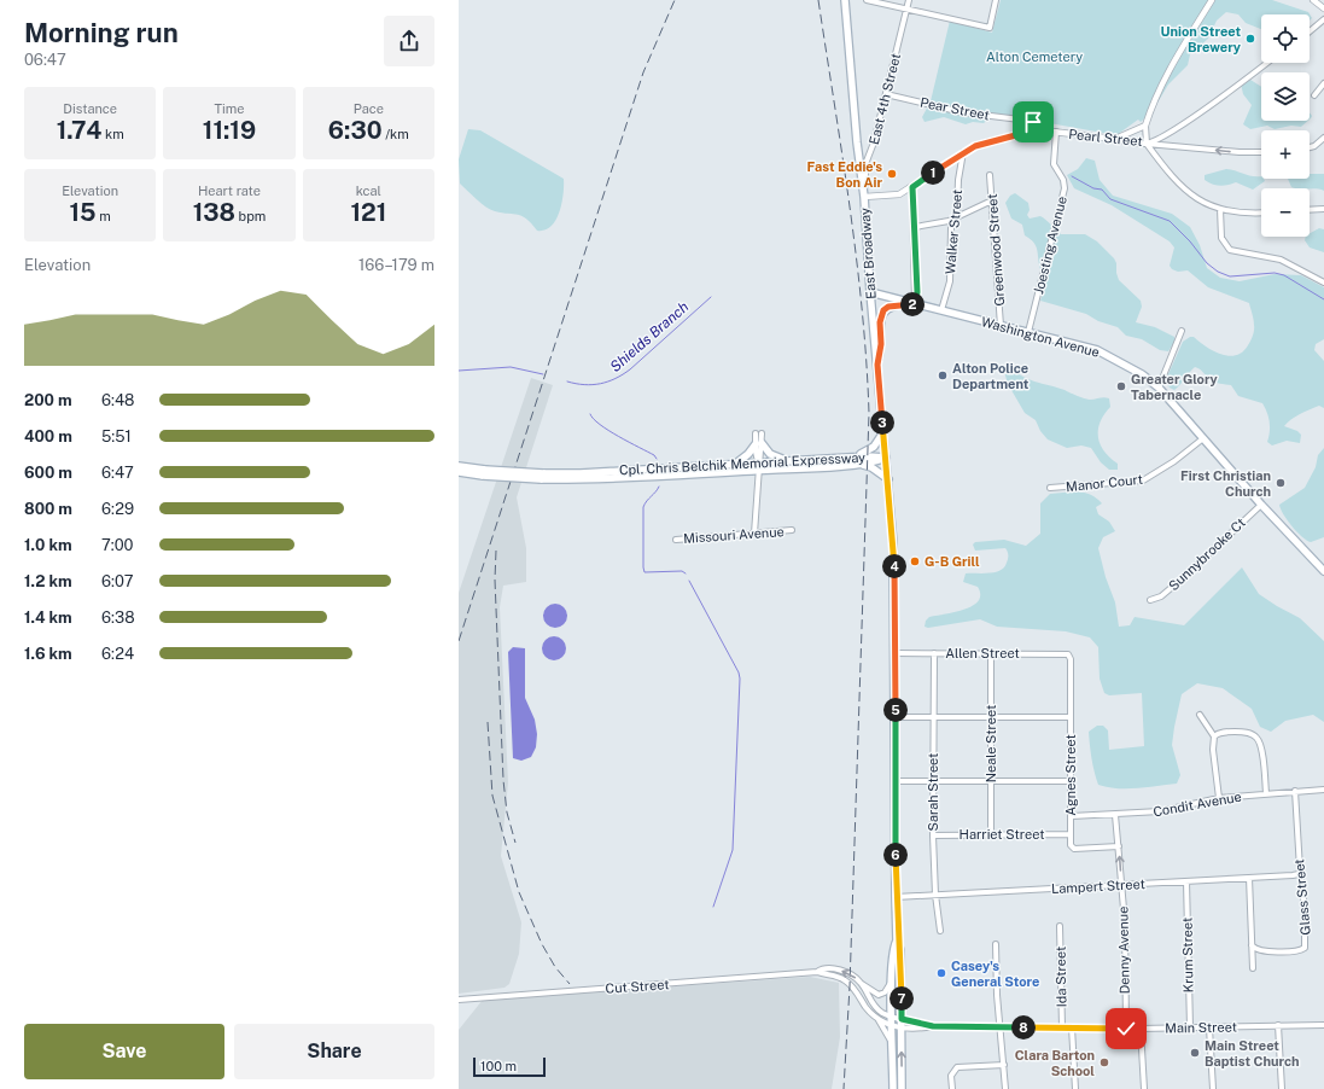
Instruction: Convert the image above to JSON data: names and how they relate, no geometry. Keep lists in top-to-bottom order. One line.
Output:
{"streets":{"main road":["East Broadway","Washington Avenue","Cpl. Chris Belchik Memorial Expressway"],"street":["East 4th Street","Pear Street","Pearl Street","Walker Street","Joesting Avenue","Greenwood Street","Manor Court","Missouri Avenue","Sunnybrooke Ct","Allen Street","Neale Street","Agnes Street","Sarah Street","Condit Avenue","Harriet Street","Lampert Street","Glass Street","Denny Avenue","Krum Street","Ida Street","Cut Street","Main Street"]},"crossings":[["East 4th Street","Pear Street"],["East 4th Street","Pearl Street"],["East 4th Street","East Broadway"],["Pear Street","Pearl Street"],["Pearl Street","Walker Street"],["Pearl Street","Joesting Avenue"],["Pearl Street","East Broadway"],["Walker Street","Washington Avenue"],["Joesting Avenue","Washington Avenue"],["Greenwood Street","Washington Avenue"],["East Broadway","Washington Avenue"],["East Broadway","Cpl. Chris Belchik Memorial Expressway"],["East Broadway","Allen Street"],["East Broadway","Lampert Street"],["East Broadway","Cut Street"],["East Broadway","Main Street"],["Washington Avenue","Manor Court"],["Washington Avenue","Sunnybrooke Ct"],["Allen Street","Neale Street"],["Allen Street","Agnes Street"],["Allen Street","Sarah Street"],["Neale Street","Harriet Street"],["Agnes Street","Condit Avenue"],["Agnes Street","Harriet Street"],["Agnes Street","Denny Avenue"],["Sarah Street","Harriet Street"],["Sarah Street","Lampert Street"],["Condit Avenue","Glass Street"],["Condit Avenue","Denny Avenue"],["Lampert Street","Glass Street"],["Lampert Street","Denny Avenue"],["Lampert Street","Krum Street"],["Denny Avenue","Main Street"],["Krum Street","Main Street"],["Ida Street","Main Street"],["Cut Street","Main Street"]],"water":["Shields Branch"],"parks":["Alton Cemetery"],"places":["Union Street Brewery","Fast Eddie's Bon Air","Alton Police Department","Greater Glory Tabernacle","First Christian Church","G-B Grill","Casey's General Store","Main Street Baptist Church","Clara Barton School"],"scale_bar":"100 m","page":{"heading":["Morning run","06:47"],"map_buttons":["+","−"],"stats":[["Distance","1.74 km"],["Time","11:19"],["Pace","6:30 /km"],["Elevation","15 m"],["Heart rate","138 bpm"],["kcal","121"]],"pins":["1","2","3","4","5","6","7","8"],"chart":["Elevation","166–179 m"],"list":[{"name":"200 m","note":"6:48"},{"name":"400 m","note":"5:51"},{"name":"600 m","note":"6:47"},{"name":"800 m","note":"6:29"},{"name":"1.0 km","note":"7:00"},{"name":"1.2 km","note":"6:07"},{"name":"1.4 km","note":"6:38"},{"name":"1.6 km","note":"6:24"}],"buttons":["Save","Share"],"scale":"100 m"}}
